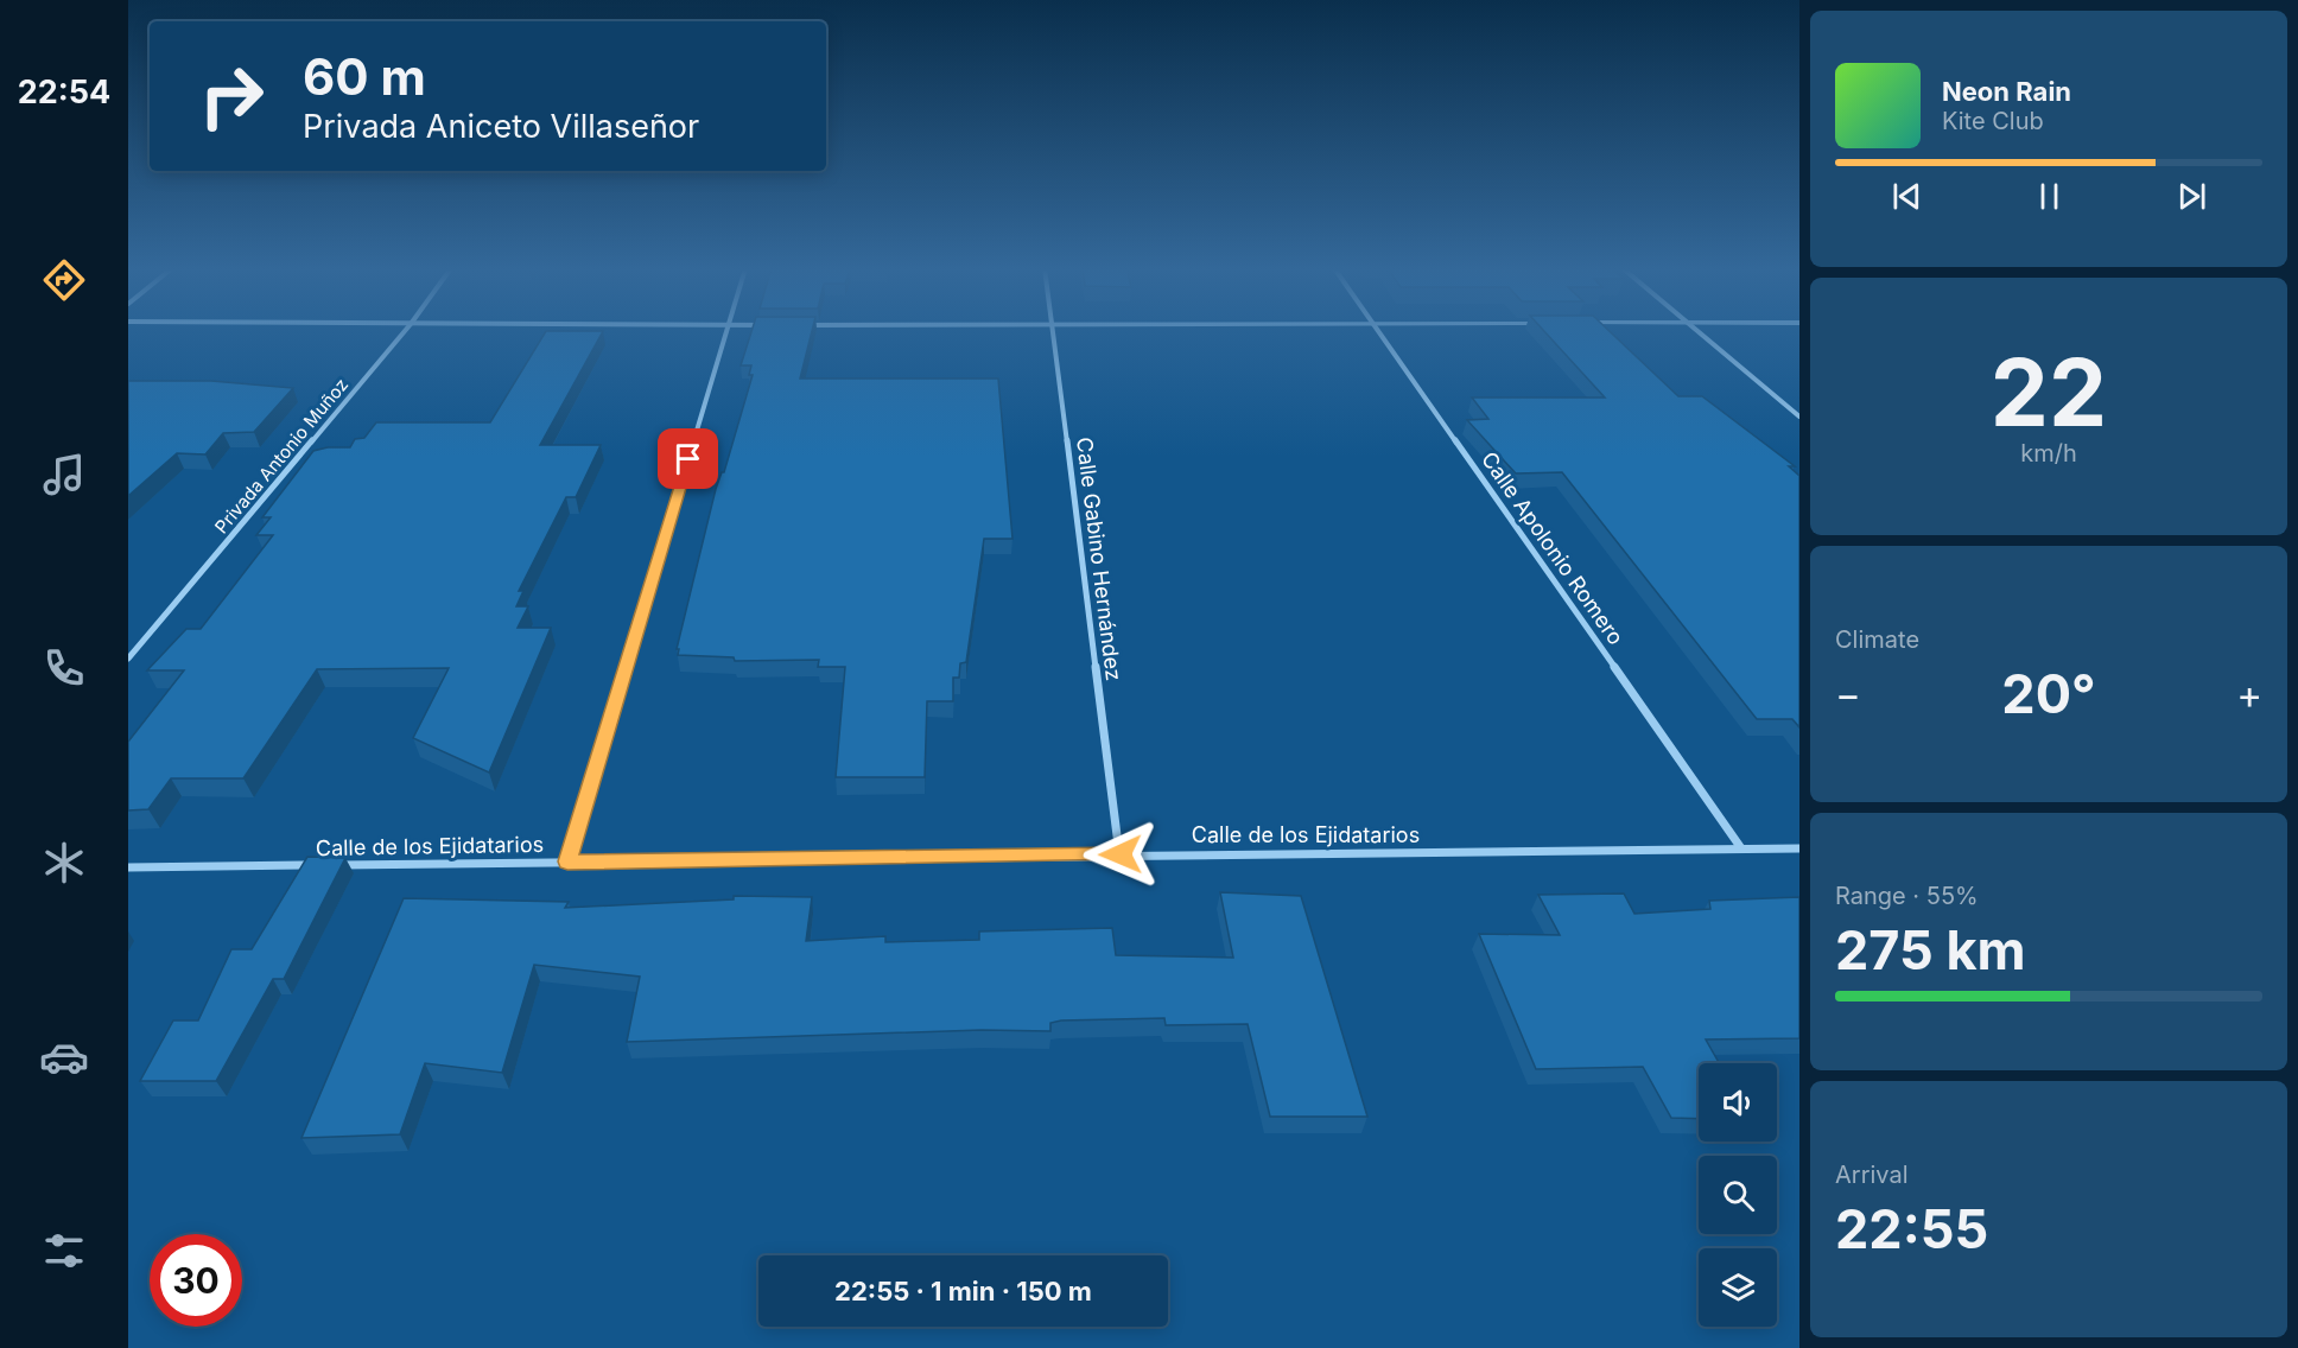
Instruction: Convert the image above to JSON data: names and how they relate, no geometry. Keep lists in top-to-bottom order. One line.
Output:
{"streets":{"street":["Privada Antonio Muñoz","Calle Apolonio Romero","Calle Gabino Hernández","Calle de los Ejidatarios"]},"crossings":[["Calle Apolonio Romero","Calle de los Ejidatarios"],["Calle Gabino Hernández","Calle de los Ejidatarios"]],"page":{"tabs":"22:54","turn":["60 m","Privada Aniceto Villaseñor"],"song":["Neon Rain","Kite Club"],"tile":[["22","km/h"],"Climate",["Range · 55%","275 km"],["Arrival","22:55"]],"heat":["−","20°","+"],"limit":"30","trip":"22:55 · 1 min · 150 m"}}
